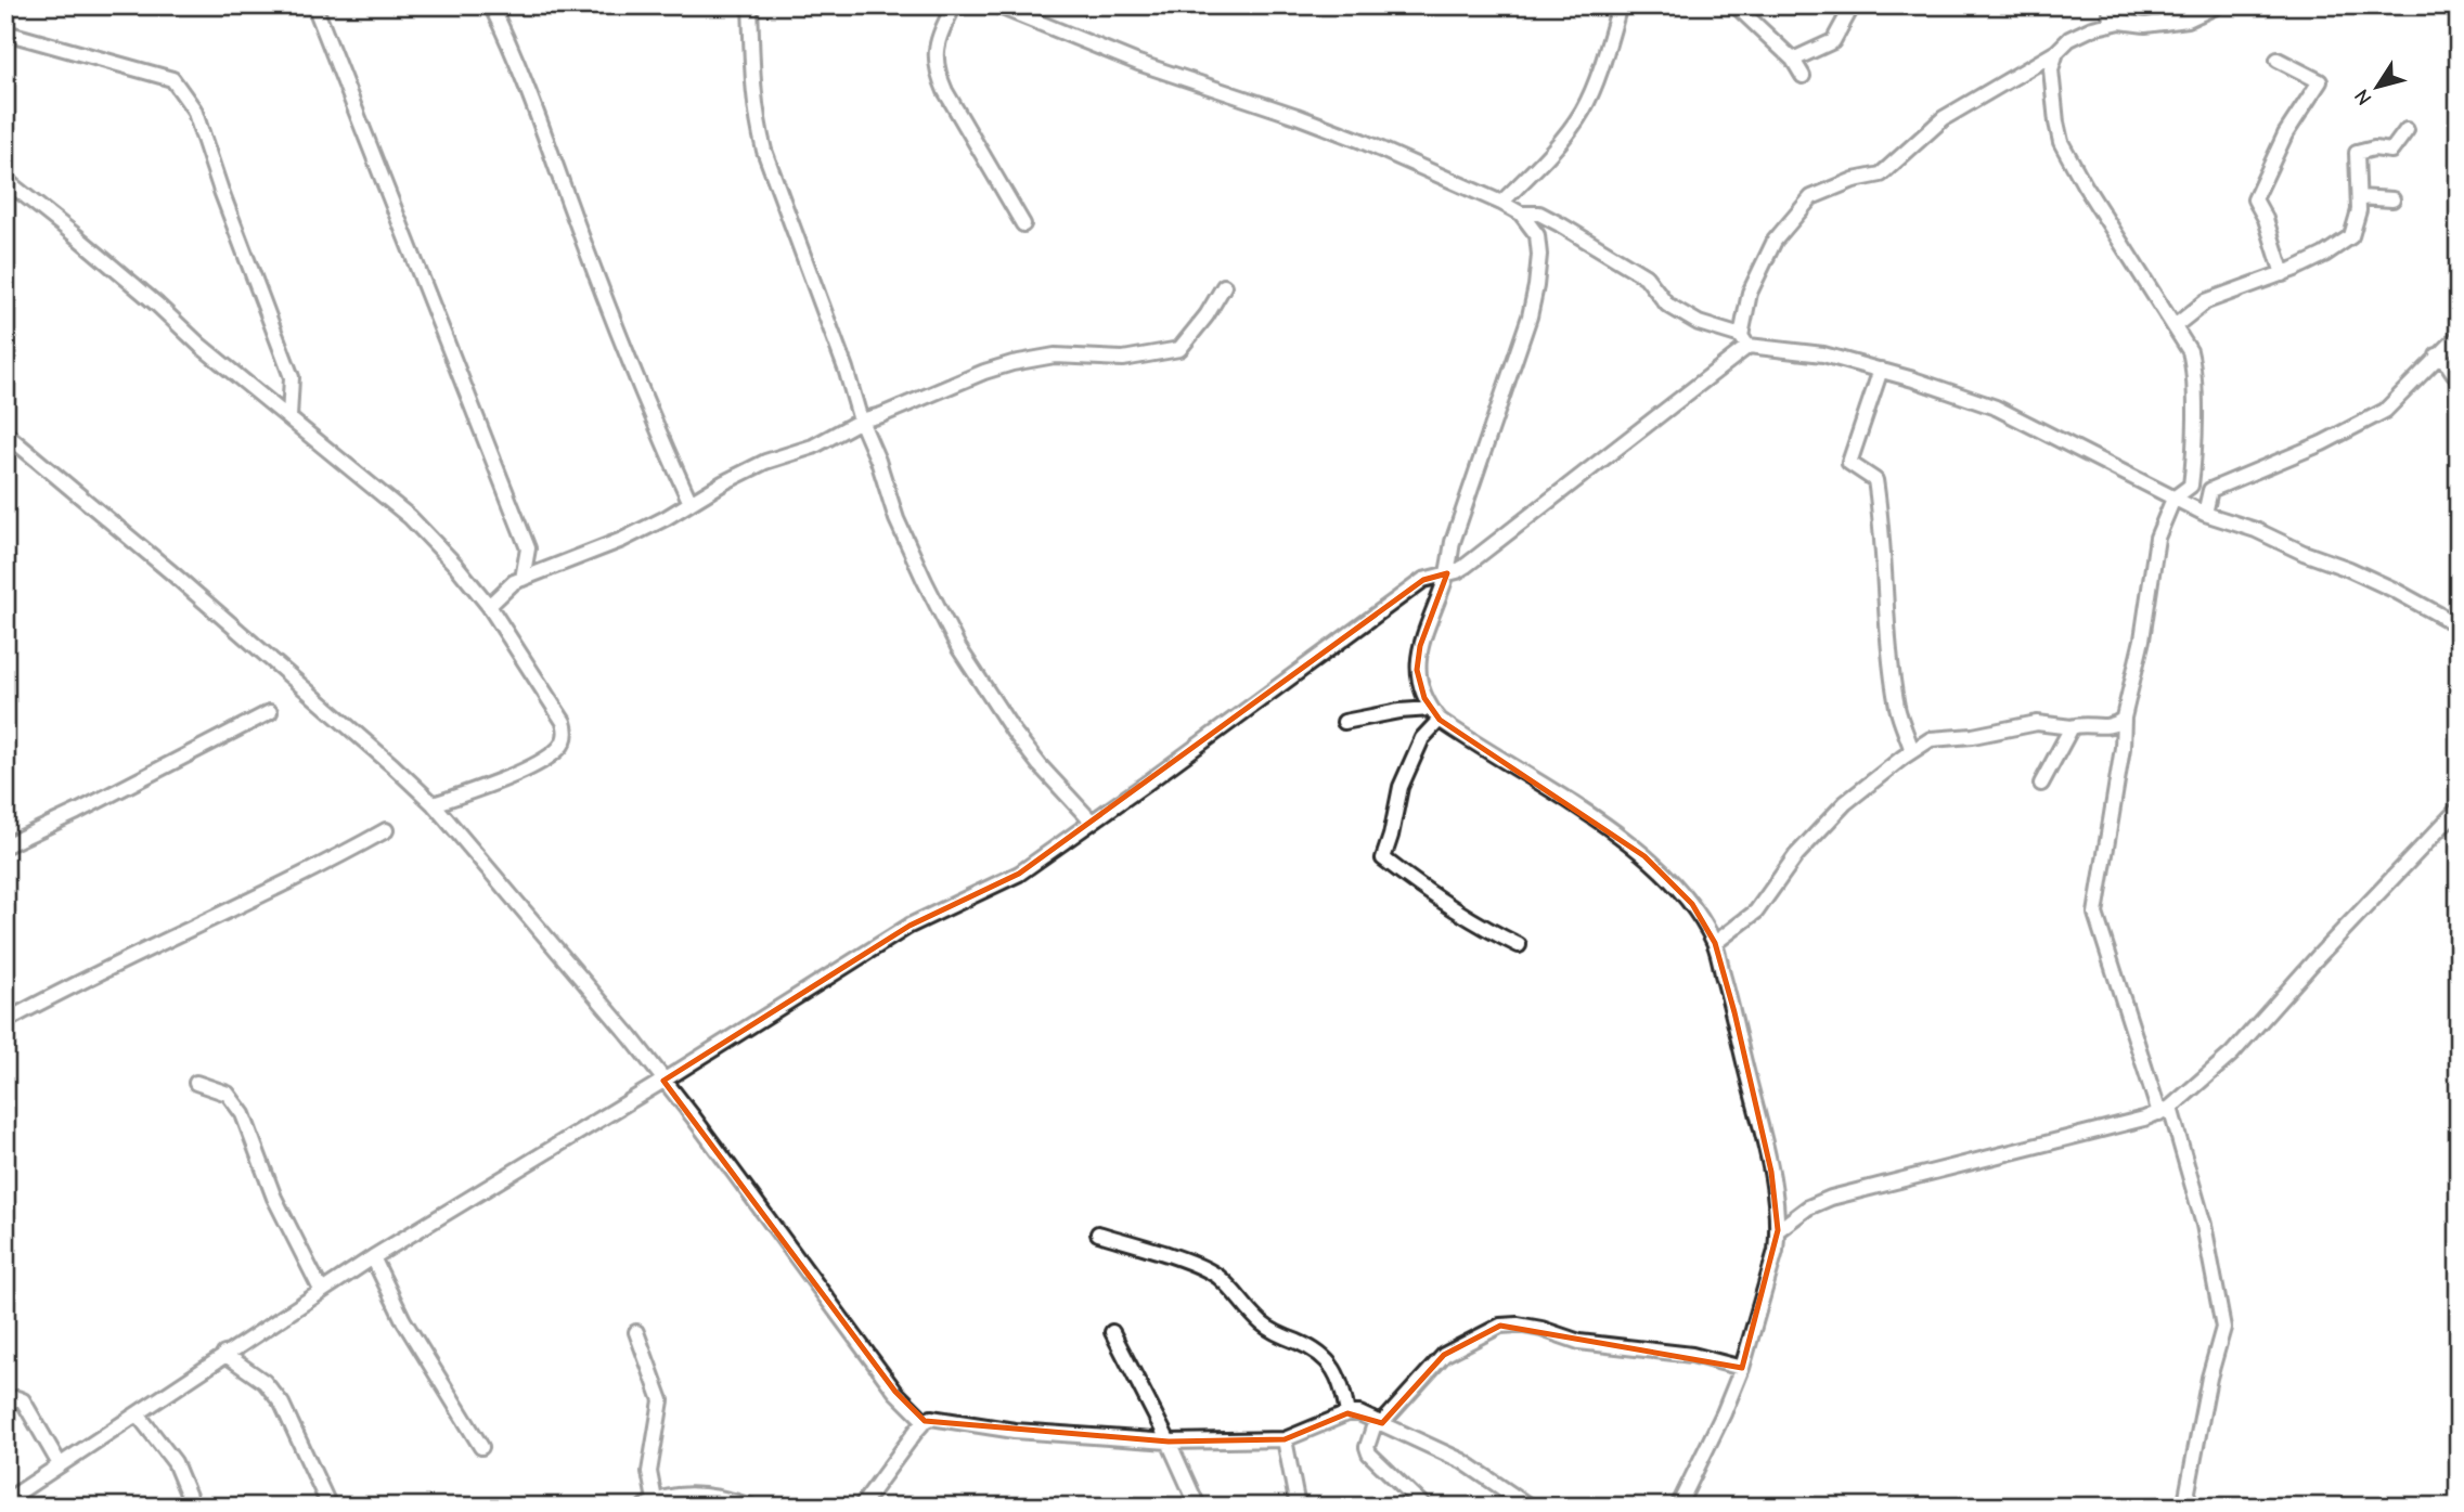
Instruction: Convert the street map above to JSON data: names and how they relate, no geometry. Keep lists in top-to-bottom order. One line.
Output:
{"north":"bottom left"}
